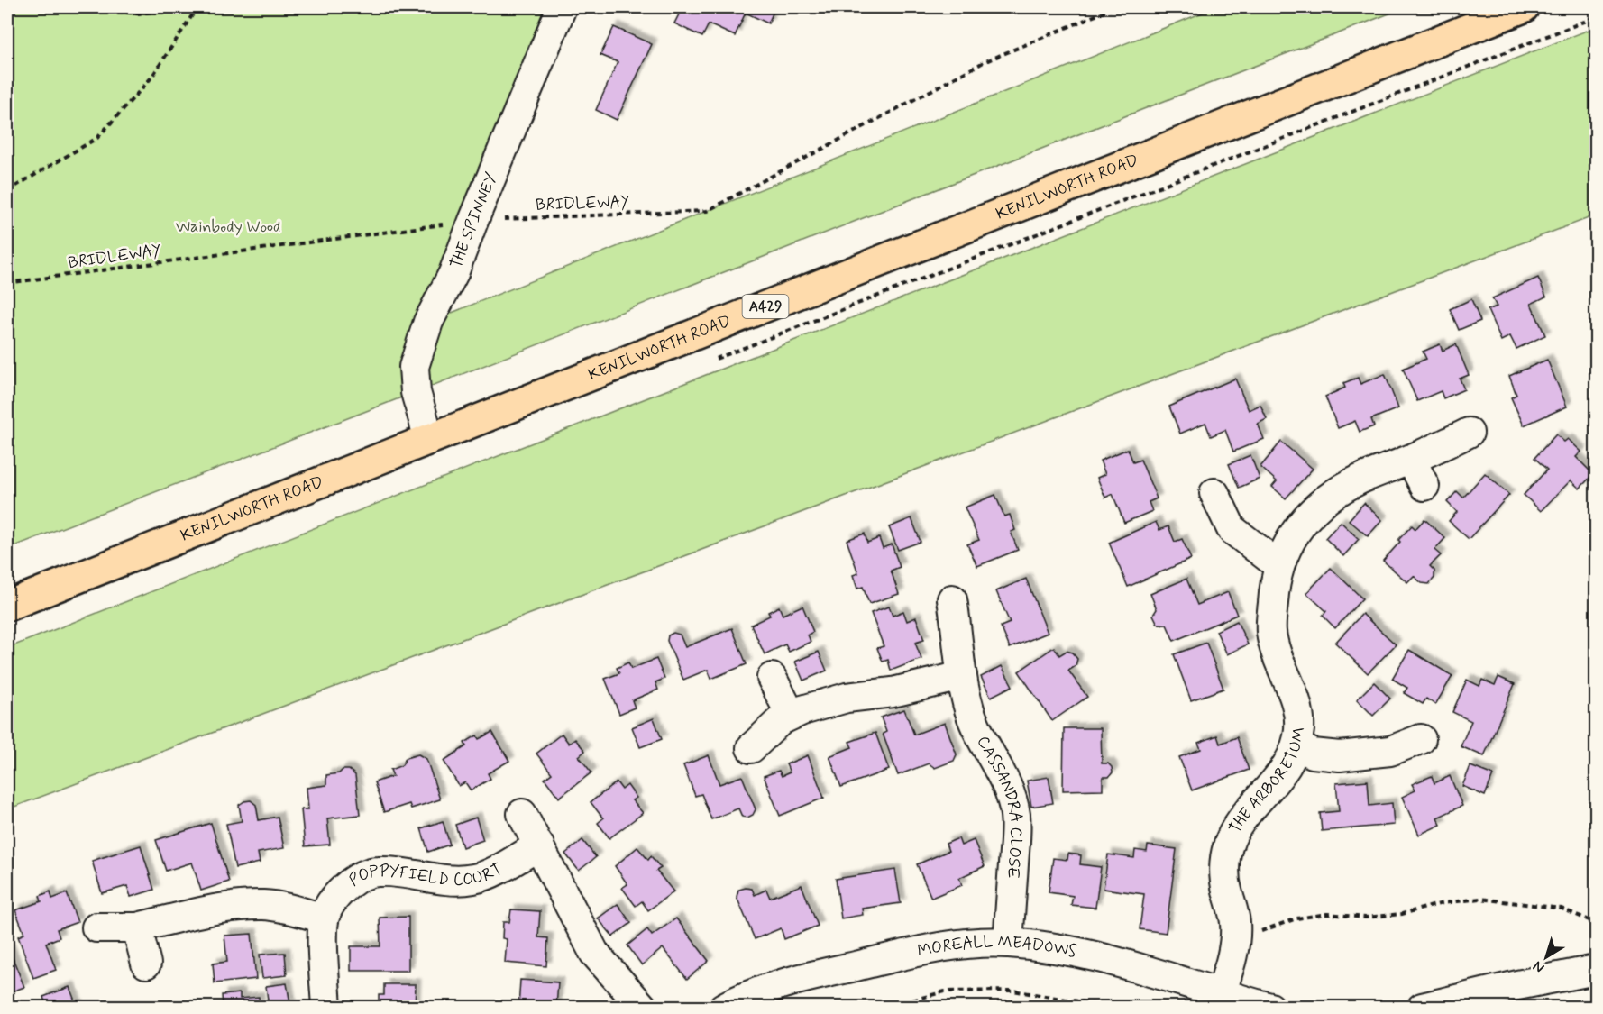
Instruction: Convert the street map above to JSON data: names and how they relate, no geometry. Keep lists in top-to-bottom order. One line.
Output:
{"streets":{"main road":["KENILWORTH ROAD","A429"],"street":["THE SPINNEY","THE ARBORETUM","CASSANDRA CLOSE","POPPYFIELD COURT","MOREALL MEADOWS"],"path":["BRIDLEWAY"]},"crossings":[["KENILWORTH ROAD","THE SPINNEY"],["BRIDLEWAY","THE SPINNEY"],["THE ARBORETUM","MOREALL MEADOWS"],["CASSANDRA CLOSE","MOREALL MEADOWS"]],"parks":["Wainbody Wood"],"north":"bottom left"}
